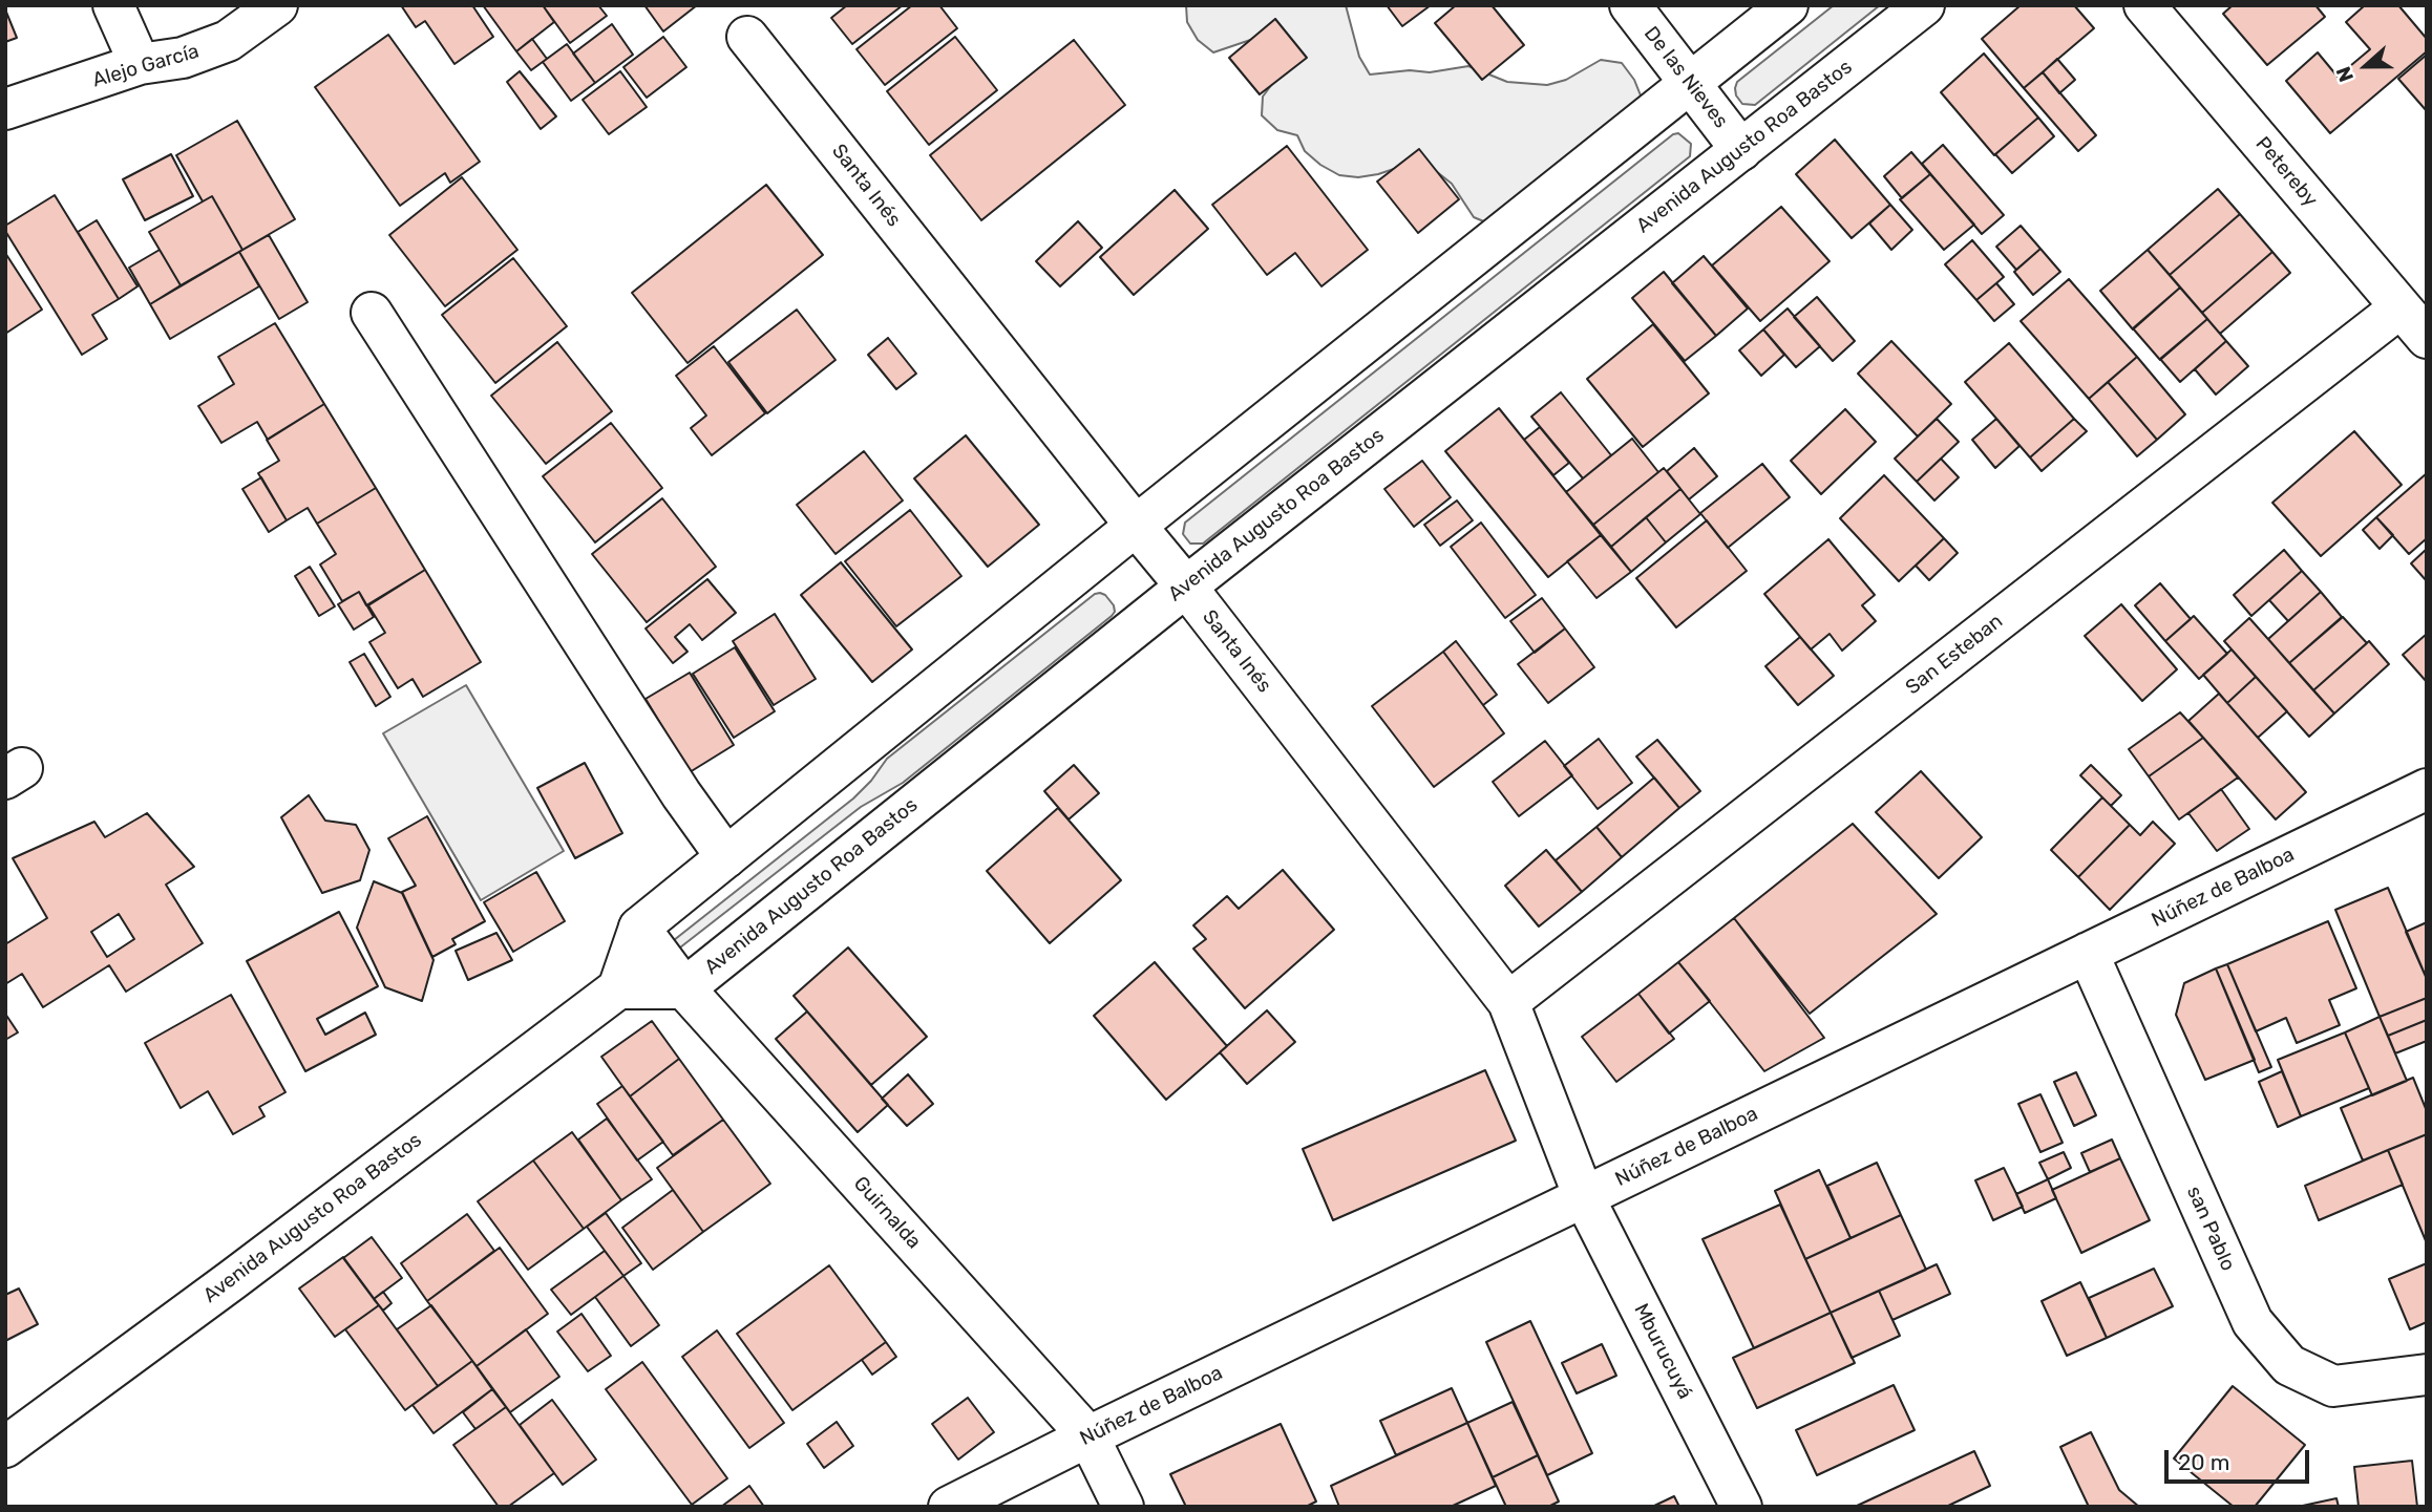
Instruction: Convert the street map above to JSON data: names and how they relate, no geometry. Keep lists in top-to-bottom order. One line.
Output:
{"streets":{"street":["Alejo García","De las Nieves","Avenida Augusto Roa Bastos","Petereby","Santa Inés","San Esteban","Núñez de Balboa","Guirnalda","san Pablo","Mburucuyá"]},"crossings":[["De las Nieves","Avenida Augusto Roa Bastos"],["Avenida Augusto Roa Bastos","Santa Inés"],["Avenida Augusto Roa Bastos","Guirnalda"],["Petereby","San Esteban"],["Santa Inés","San Esteban"],["Santa Inés","Núñez de Balboa"],["Santa Inés","Mburucuyá"],["Núñez de Balboa","Guirnalda"],["Núñez de Balboa","san Pablo"],["Núñez de Balboa","Mburucuyá"]],"scale_bar":"20 m","north":"left"}
